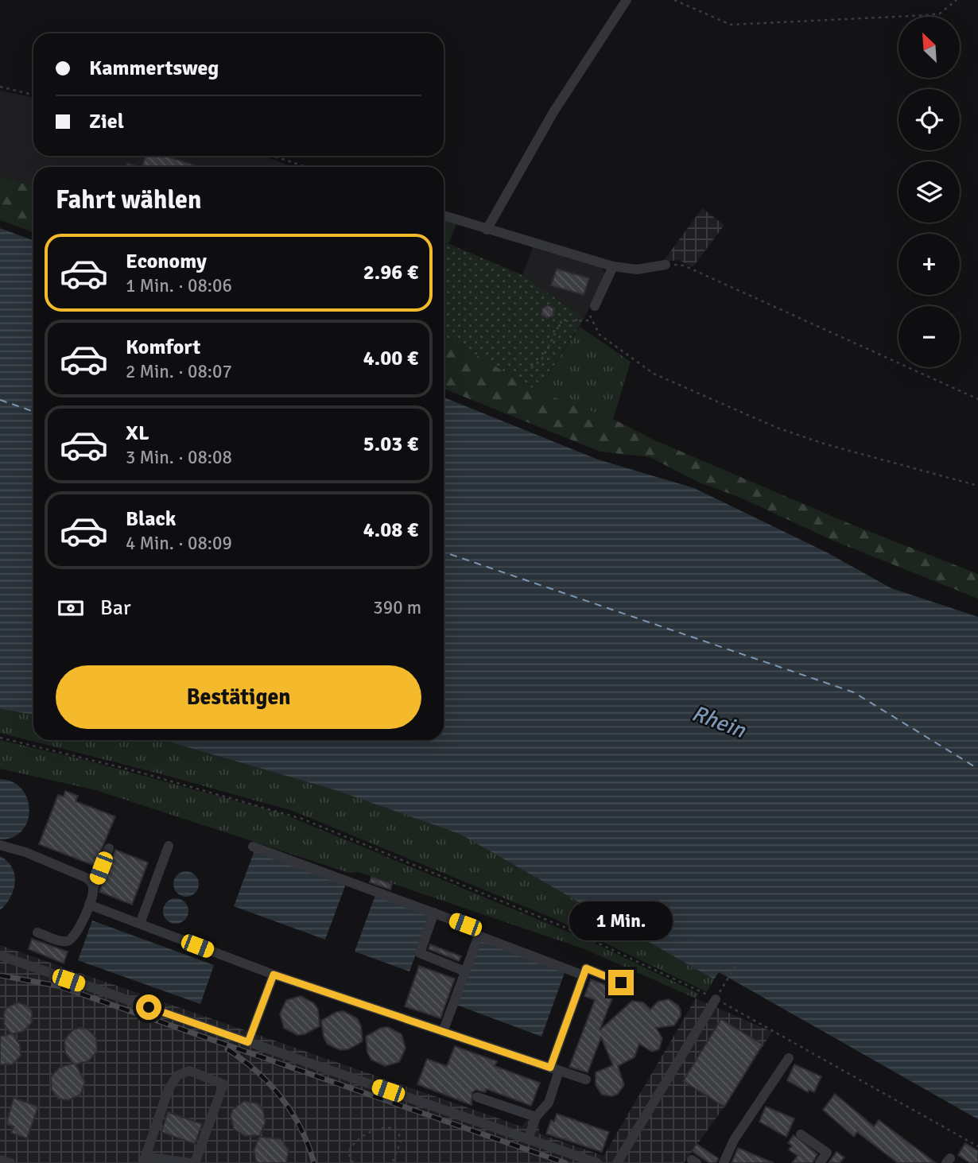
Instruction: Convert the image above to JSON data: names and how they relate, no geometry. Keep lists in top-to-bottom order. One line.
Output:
{"water":["Rhein"],"north":"top left","page":{"map_buttons":["+","−"],"banner":["Kammertsweg","Ziel"],"heading":"Fahrt wählen","list":[{"name":"Economy","note":"1 Min. · 08:06","value":"2.96 €"},{"name":"Komfort","note":"2 Min. · 08:07","value":"4.00 €"},{"name":"XL","note":"3 Min. · 08:08","value":"5.03 €"},{"name":"Black","note":"4 Min. · 08:09","value":"4.08 €"}],"pay":["Bar","390 m"],"buttons":"Bestätigen","bubble":"1 Min."}}
